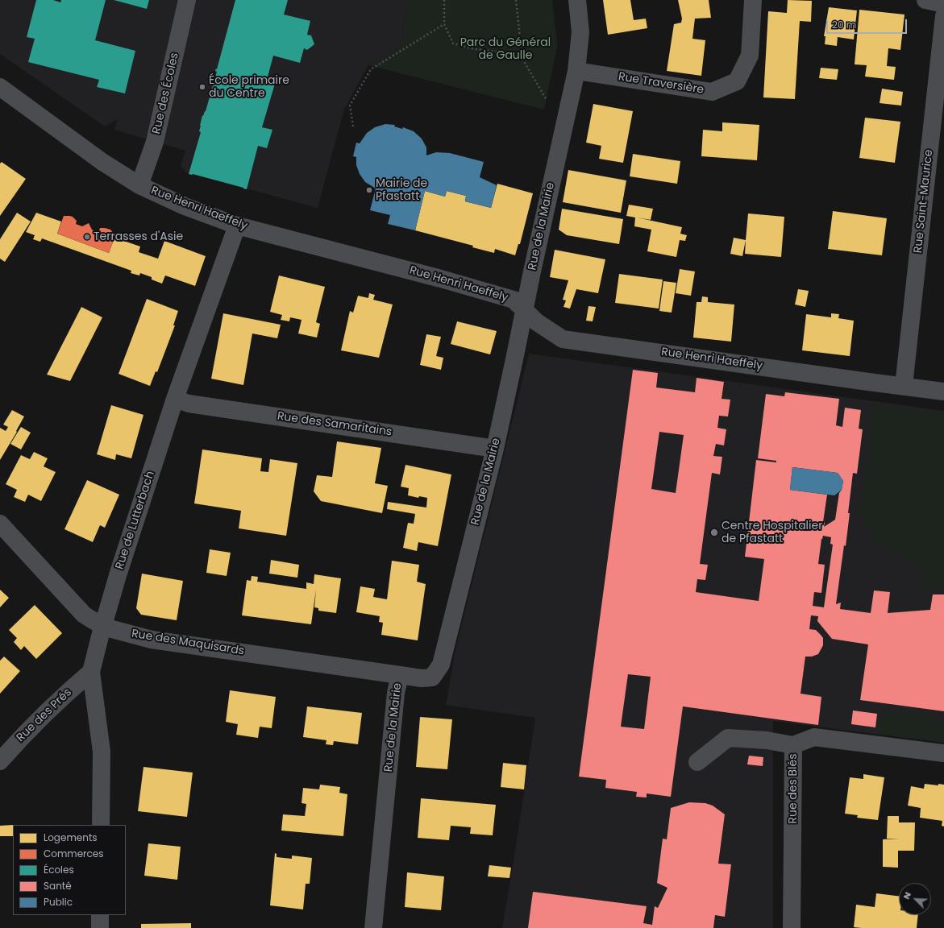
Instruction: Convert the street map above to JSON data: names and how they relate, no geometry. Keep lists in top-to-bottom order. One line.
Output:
{"streets":{"street":["Rue Traversière","Rue des Écoles","Rue Saint-Maurice","Rue Henri Haeffely","Rue de la Mairie","Rue des Samaritains","Rue de Lutterbach","Rue des Maquisards","Rue des Prés","Rue des Blés"]},"crossings":[["Rue Traversière","Rue de la Mairie"],["Rue des Écoles","Rue Henri Haeffely"],["Rue Saint-Maurice","Rue Henri Haeffely"],["Rue Henri Haeffely","Rue de la Mairie"],["Rue Henri Haeffely","Rue de Lutterbach"],["Rue de la Mairie","Rue des Samaritains"],["Rue de la Mairie","Rue des Maquisards"],["Rue des Samaritains","Rue de Lutterbach"],["Rue de Lutterbach","Rue des Maquisards"],["Rue de Lutterbach","Rue des Prés"]],"parks":["Parc du Général de Gaulle"],"places":["École primaire du Centre","Mairie de Pfastatt","Terrasses d'Asie","Centre Hospitalier de Pfastatt"],"legend":["Logements","Commerces","Écoles","Santé","Public"],"scale_bar":"20 m","north":"top left"}
